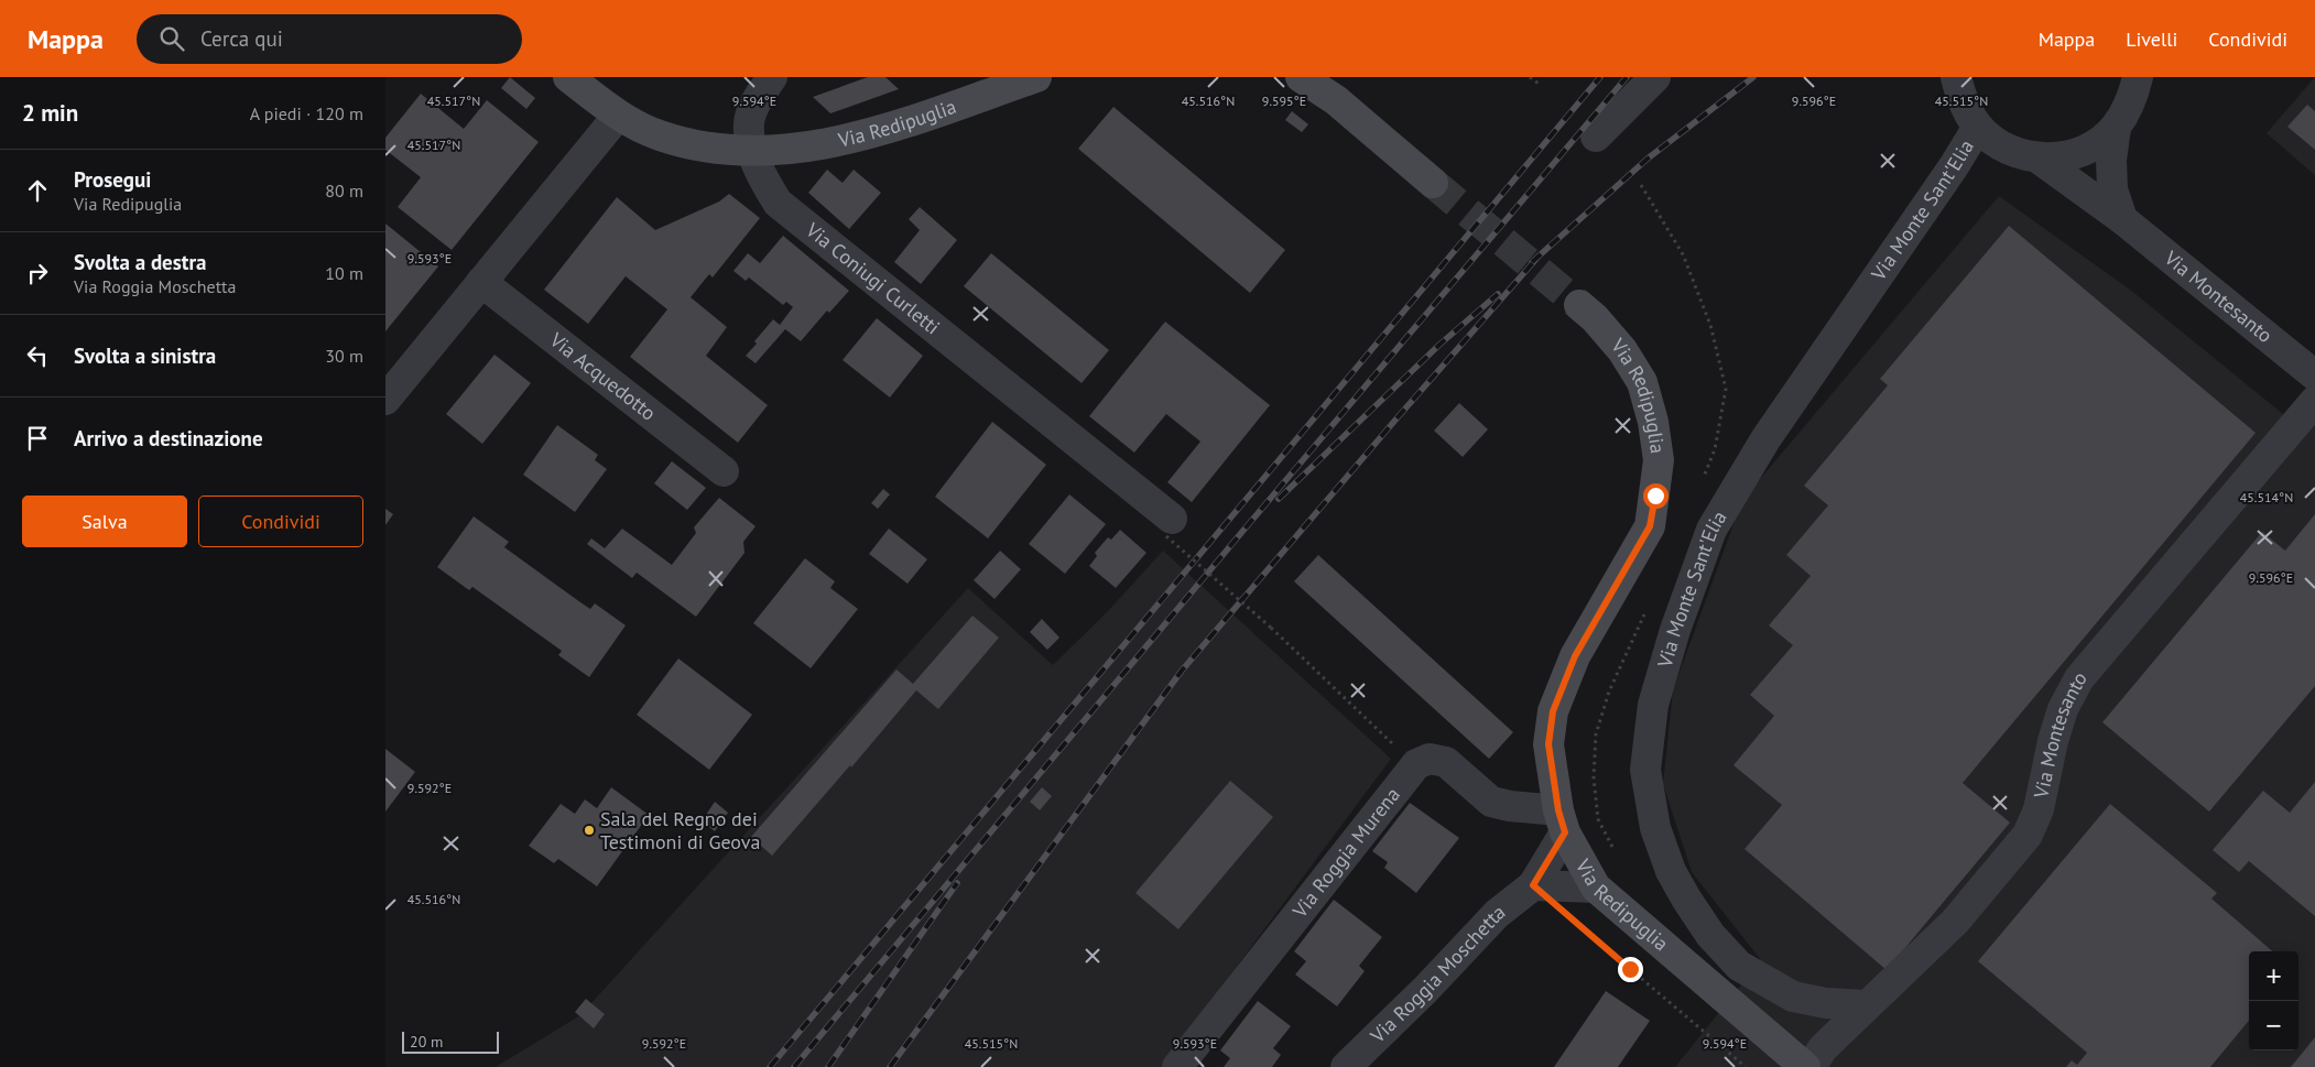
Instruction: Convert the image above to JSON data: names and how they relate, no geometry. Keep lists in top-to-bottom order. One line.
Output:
{"streets":{"street":["Via Redipuglia","Via Monte Sant'Elia","Via Coniugi Curletti","Via Montesanto","Via Acquedotto","Via Roggia Murena","Via Roggia Moschetta"]},"crossings":[["Via Redipuglia","Via Coniugi Curletti"],["Via Redipuglia","Via Roggia Moschetta"],["Via Monte Sant'Elia","Via Montesanto"]],"places":["Sala del Regno dei Testimoni di Geova"],"scale_bar":"20 m","page":{"header":"Mappa","search":"Cerca qui","nav":["Mappa","Livelli","Condividi"],"heading":["2 min","A piedi · 120 m"],"list":[["Prosegui","Via Redipuglia","80 m"],["Svolta a destra","Via Roggia Moschetta","10 m"],["Svolta a sinistra","30 m"],"Arrivo a destinazione"],"buttons":["Salva","Condividi"],"map_buttons":["+","−"],"scale":"20 m"},"coordinates":["45.517°N","9.594°E","45.516°N","9.595°E","9.596°E","45.515°N","9.593°E","45.514°N","9.592°E"]}
